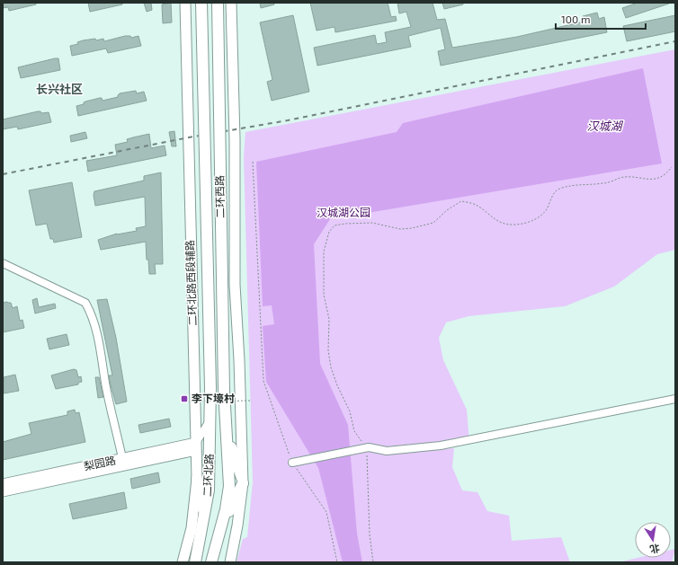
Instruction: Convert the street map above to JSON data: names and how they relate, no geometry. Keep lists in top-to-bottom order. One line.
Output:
{"streets":{"highway":["二环西路","二环北路"],"main road":["二环北路西段辅路","梨园路"]},"crossings":[["二环西路","二环北路"],["二环北路西段辅路","梨园路"]],"districts":["长兴社区"],"water":["汉城湖"],"parks":["汉城湖公园"],"places":{"transit":["李下壕村"]},"scale_bar":"100 m","north":"bottom"}
